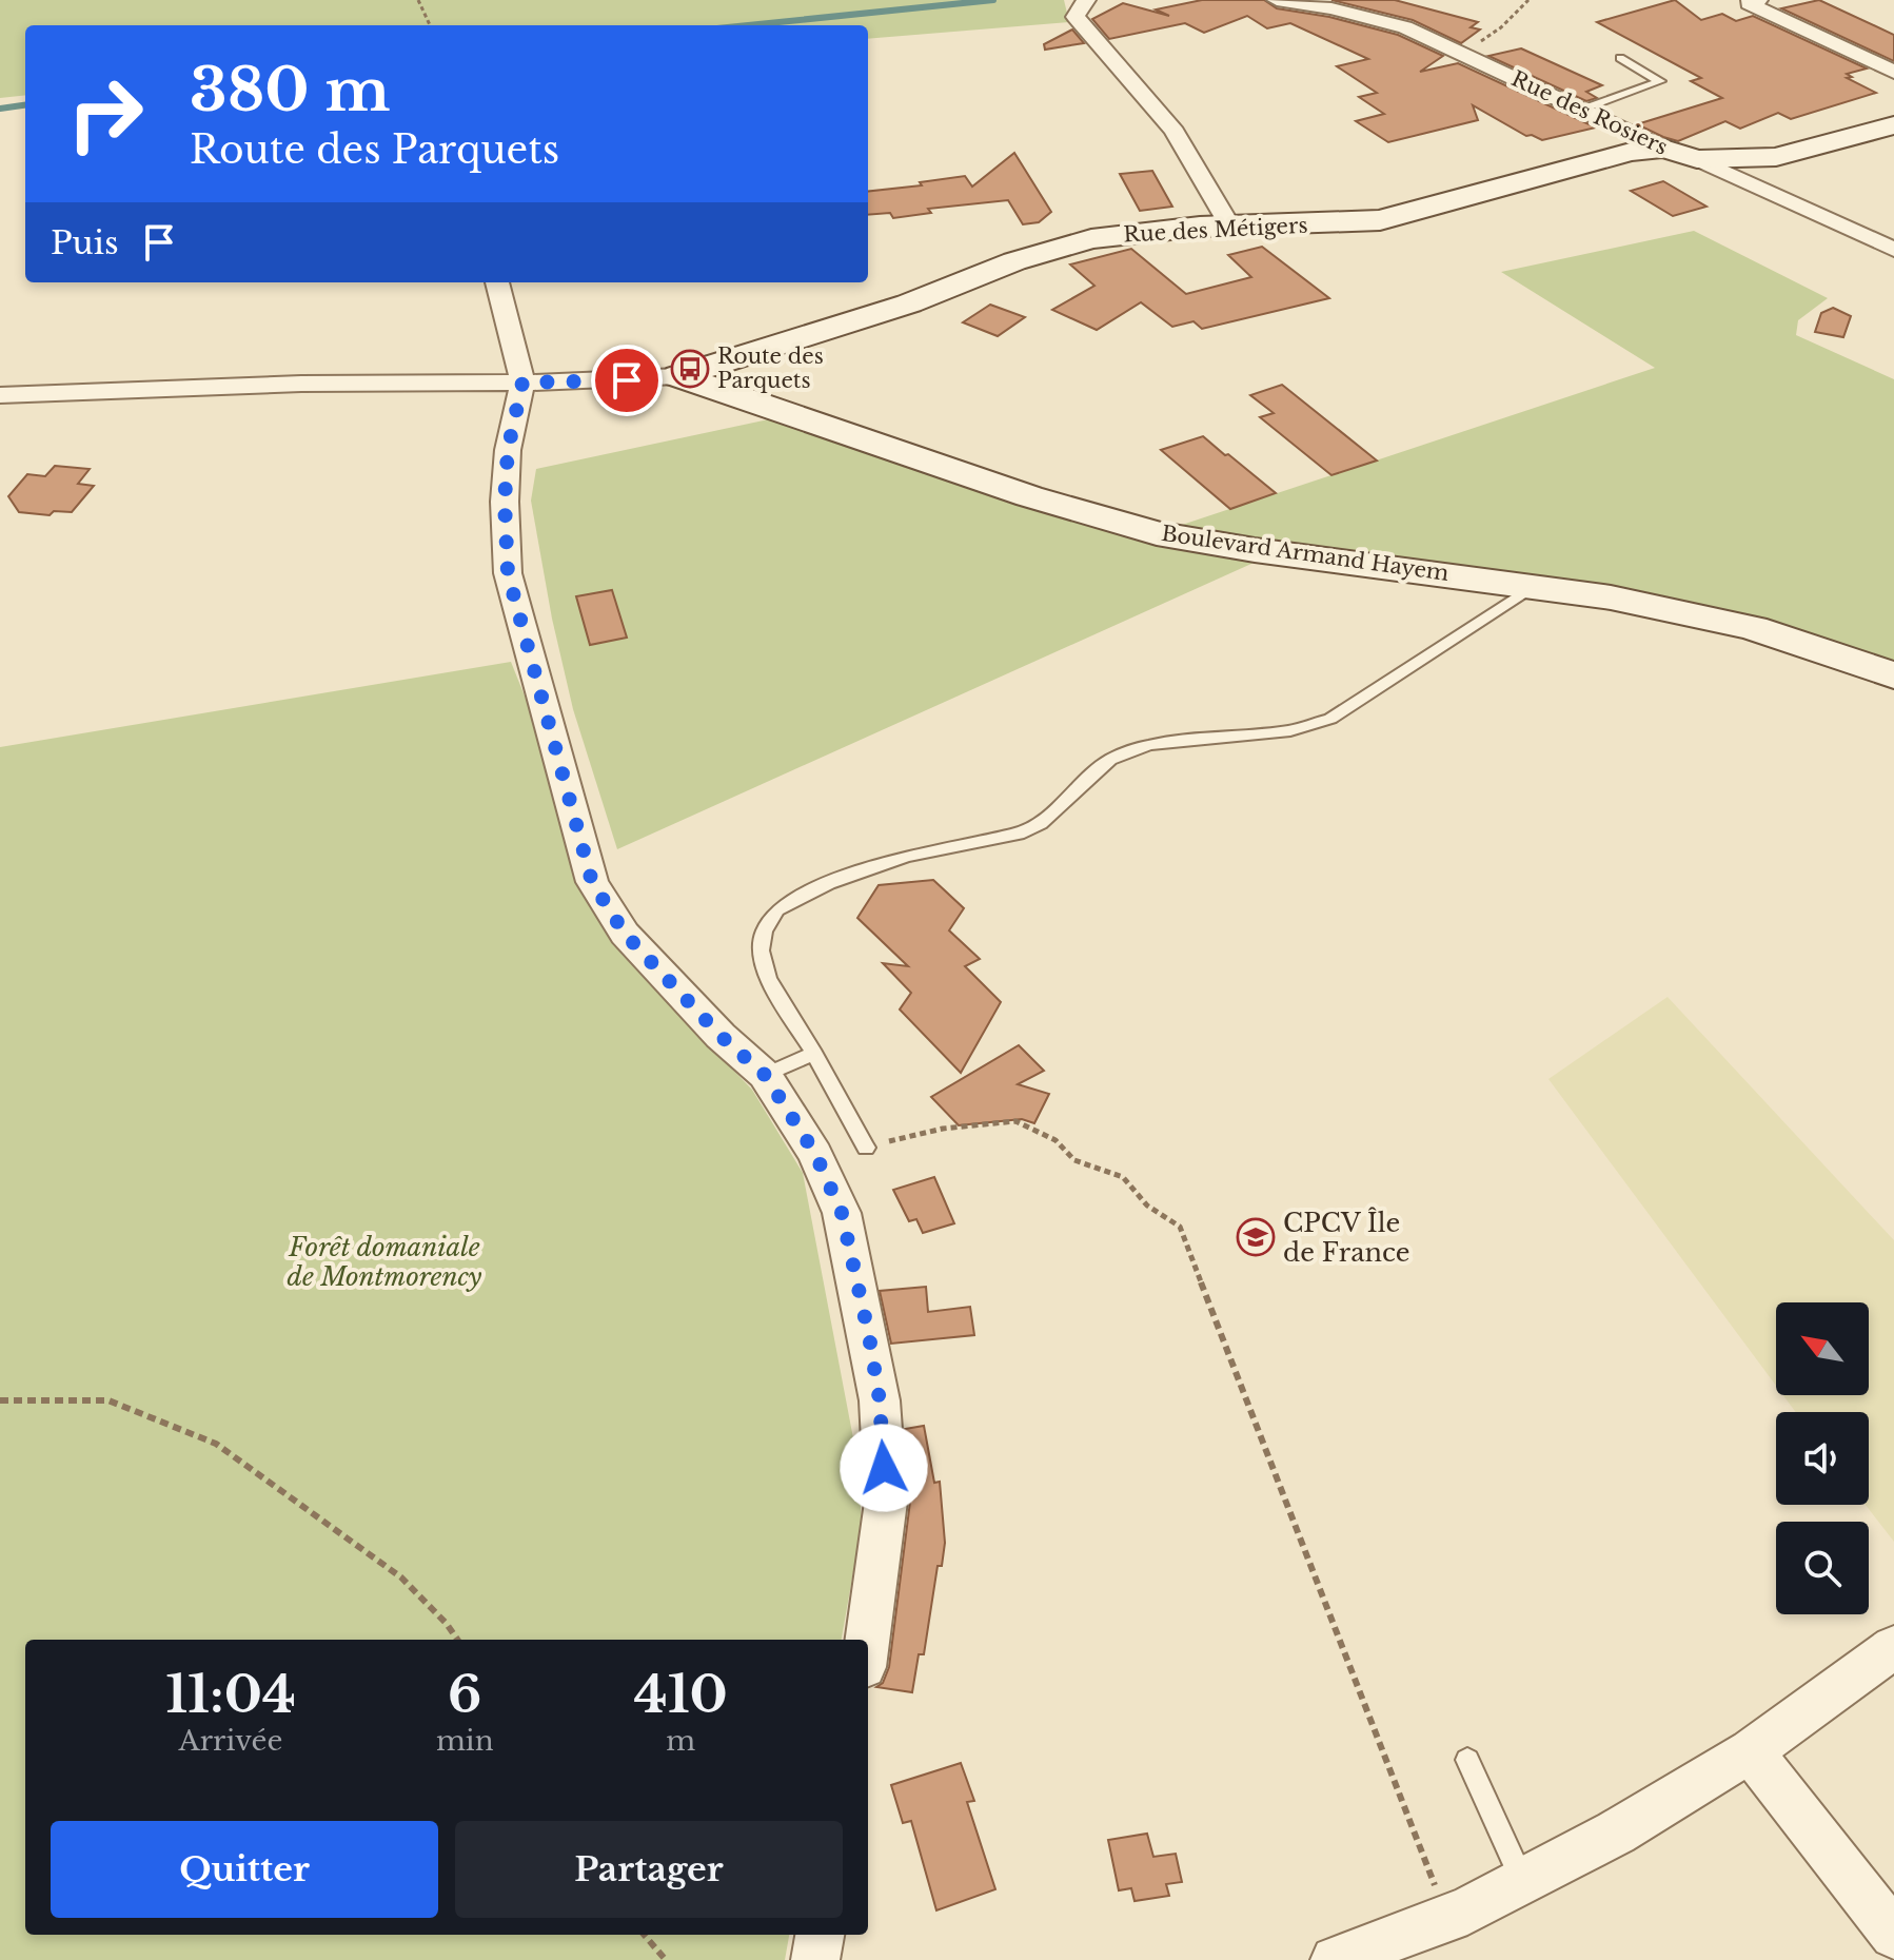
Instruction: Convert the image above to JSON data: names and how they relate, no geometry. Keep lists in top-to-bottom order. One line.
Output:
{"streets":{"main road":["Rue des Rosiers","Rue des Métigers","Boulevard Armand Hayem"]},"crossings":[["Rue des Rosiers","Rue des Métigers"],["Rue des Métigers","Boulevard Armand Hayem"]],"parks":["Forêt domaniale de Montmorency"],"places":{"bus stop":["Route des Parquets"],"school or university":["CPCV Île de France"]},"north":"top left","page":{"turn":["380 m","Route des Parquets"],"then":"Puis","eta":["11:04","Arrivée","6","min","410","m"],"buttons":["Quitter","Partager"]}}
